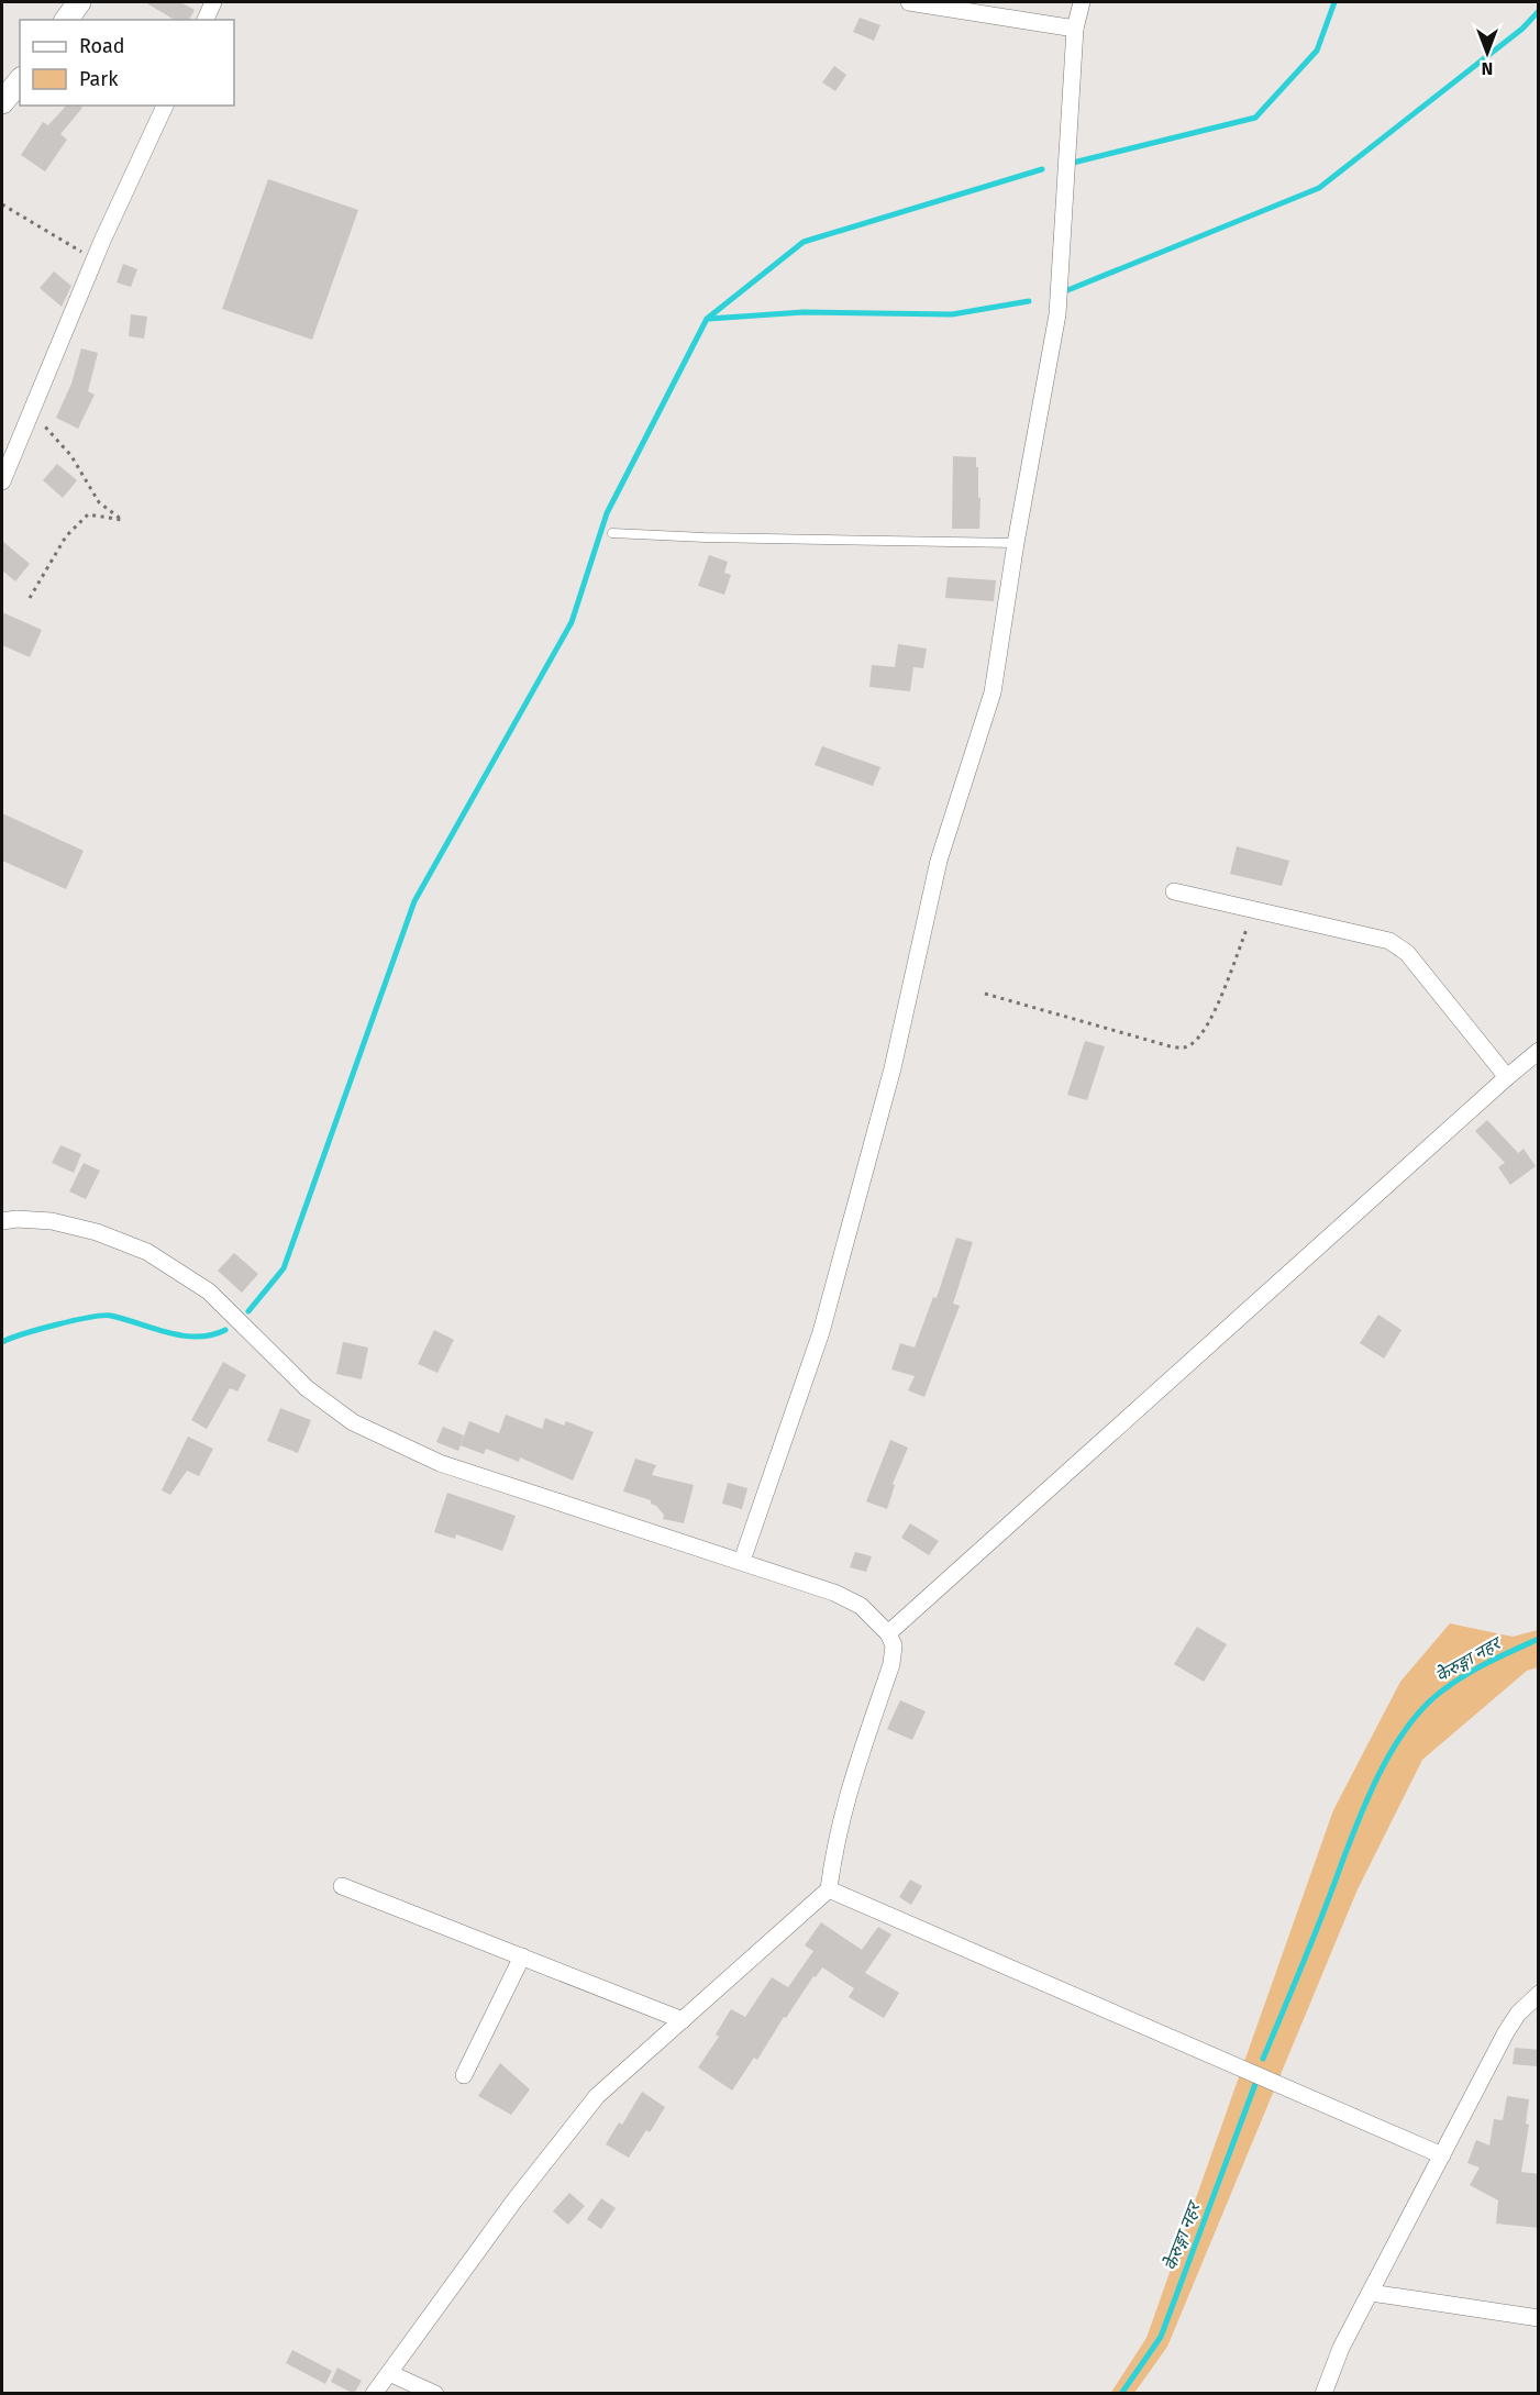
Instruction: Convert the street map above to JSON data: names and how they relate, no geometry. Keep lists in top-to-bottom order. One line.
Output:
{"water":["केेरुङ्गा नहर"],"legend":["Road","Park"],"north":"bottom"}
